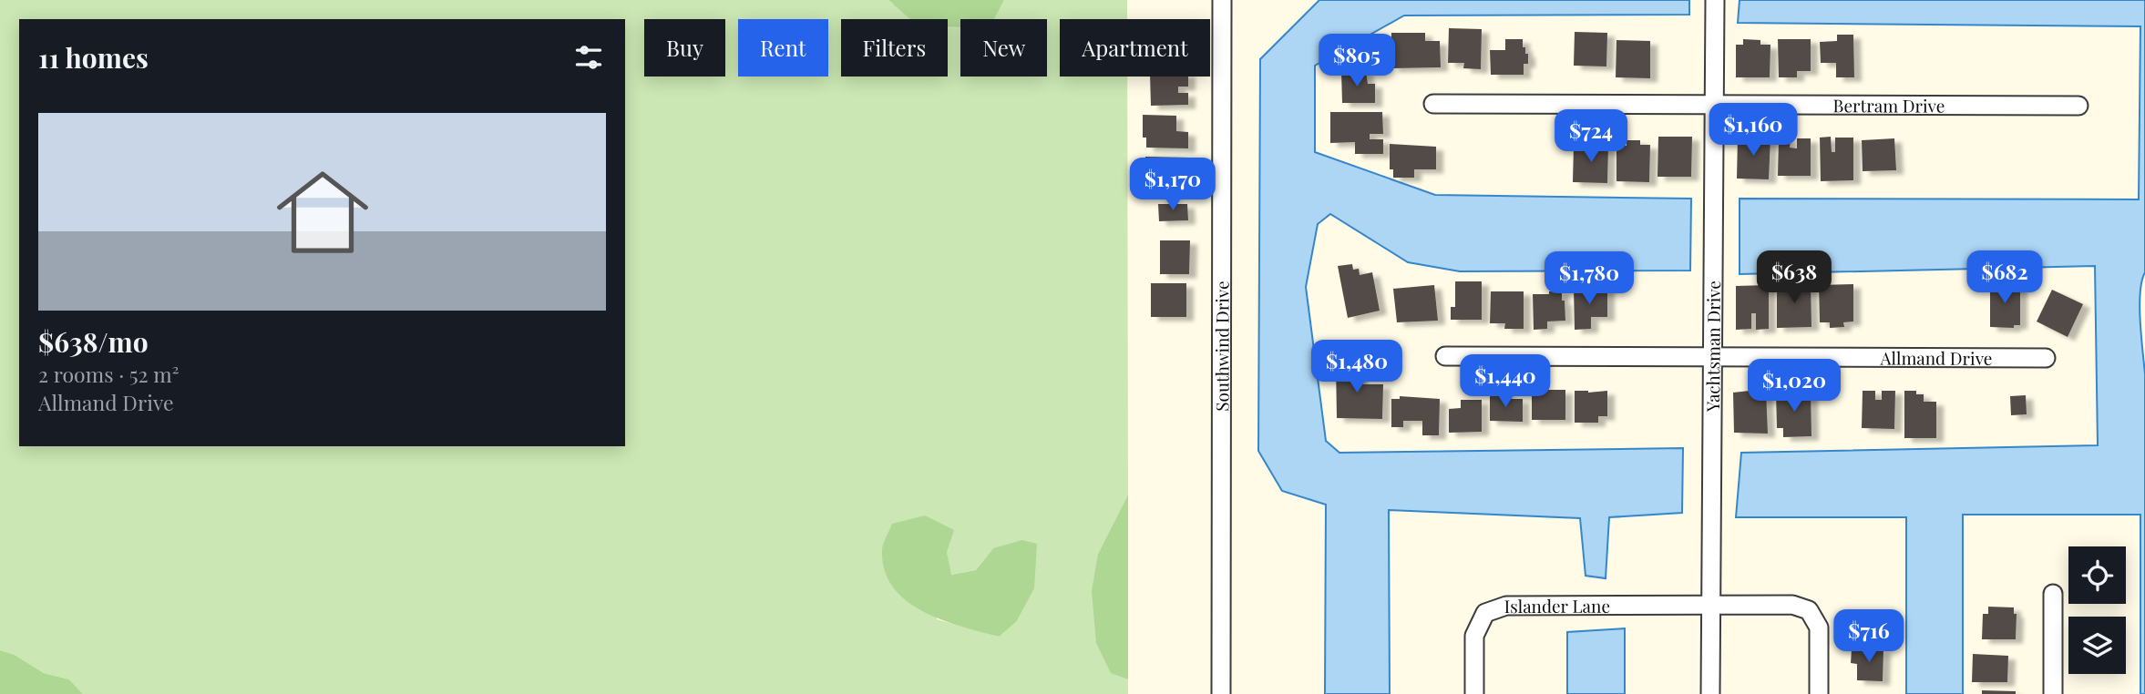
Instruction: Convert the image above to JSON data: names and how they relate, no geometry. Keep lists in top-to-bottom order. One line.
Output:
{"streets":{"street":["Bertram Drive","Southwind Drive","Yachtsman Drive","Allmand Drive","Islander Lane"]},"crossings":[["Bertram Drive","Yachtsman Drive"],["Yachtsman Drive","Allmand Drive"],["Yachtsman Drive","Islander Lane"]],"page":{"chip":["Buy","Rent","Filters","New","Apartment"],"heading":"11 homes","price":["$805","$1,160","$724","$1,170","$638","$682","$1,780","$1,480","$1,440","$1,020","$716"],"list":[{"name":"$638/mo","note":"2 rooms · 52 m² · Allmand Drive"}]}}
